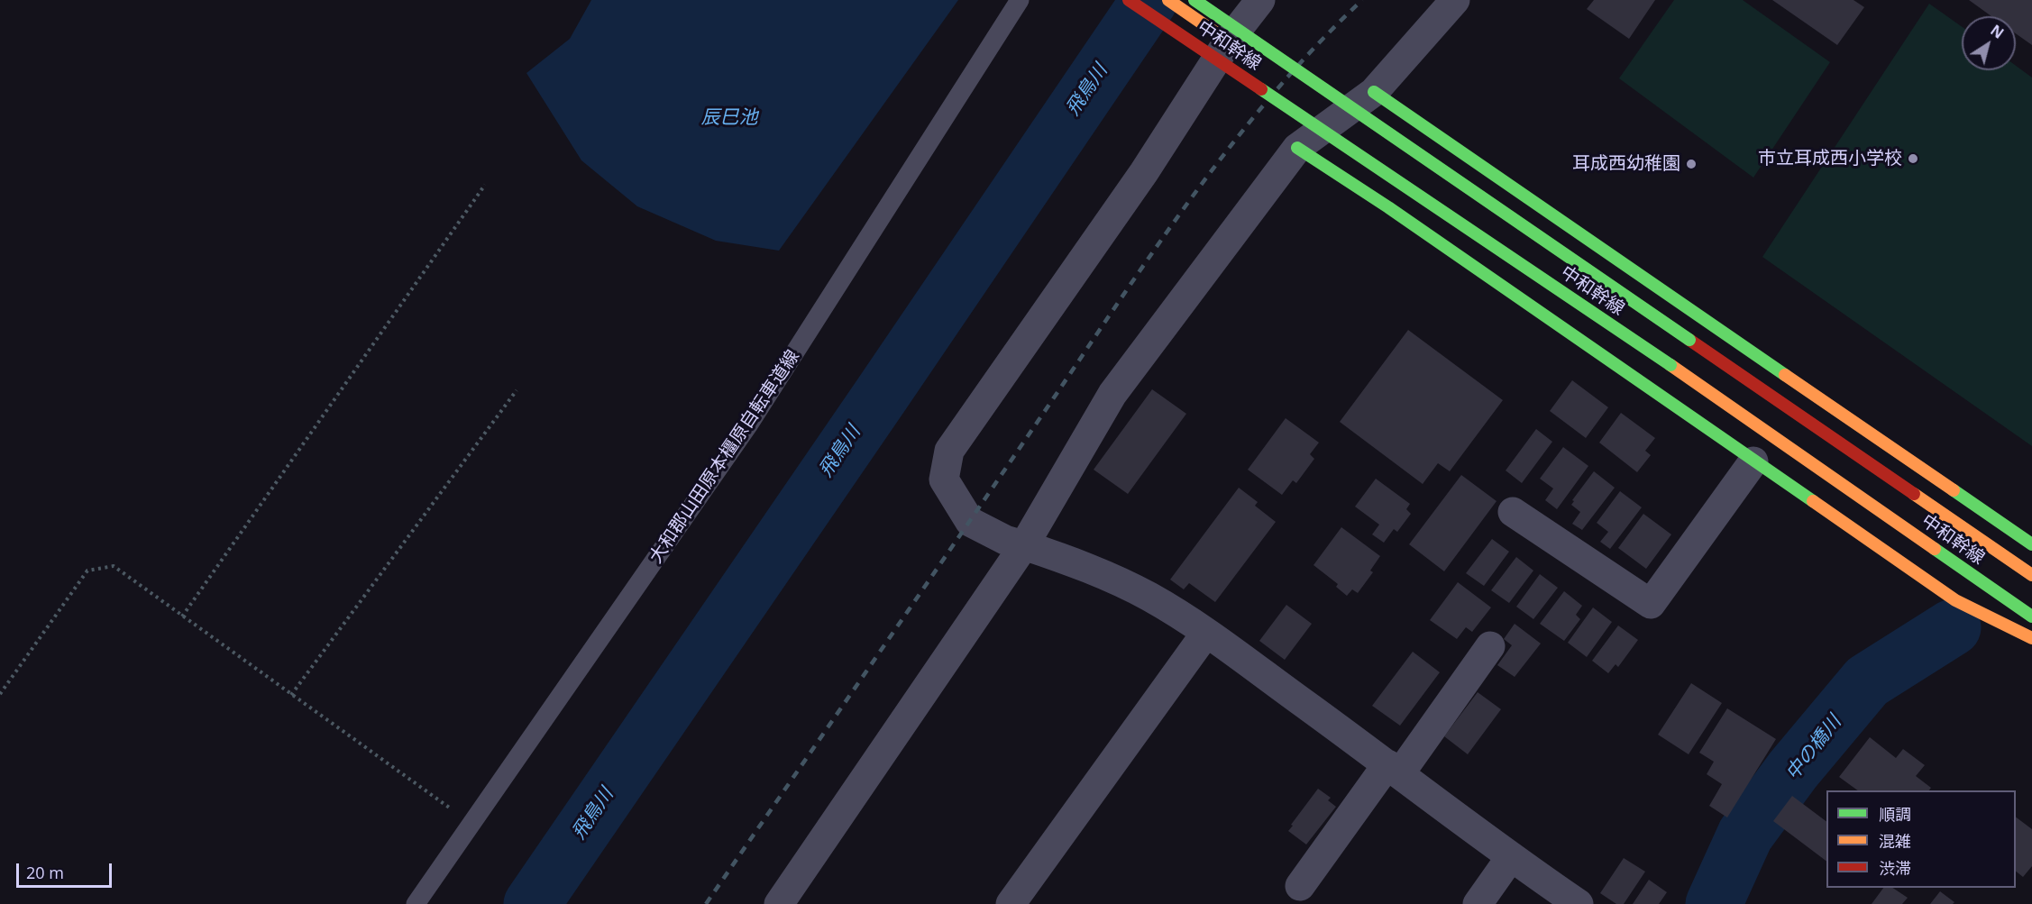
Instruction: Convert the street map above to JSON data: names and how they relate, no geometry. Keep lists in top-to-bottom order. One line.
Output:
{"streets":{"main road":["中和幹線"],"lane":["大和郡山田原本橿原自転車道線"]},"water":["飛鳥川","辰巳池","中の橋川"],"places":["市立耳成西小学校","耳成西幼稚園"],"legend":["順調","混雑","渋滞"],"scale_bar":"20 m","north":"top right"}
